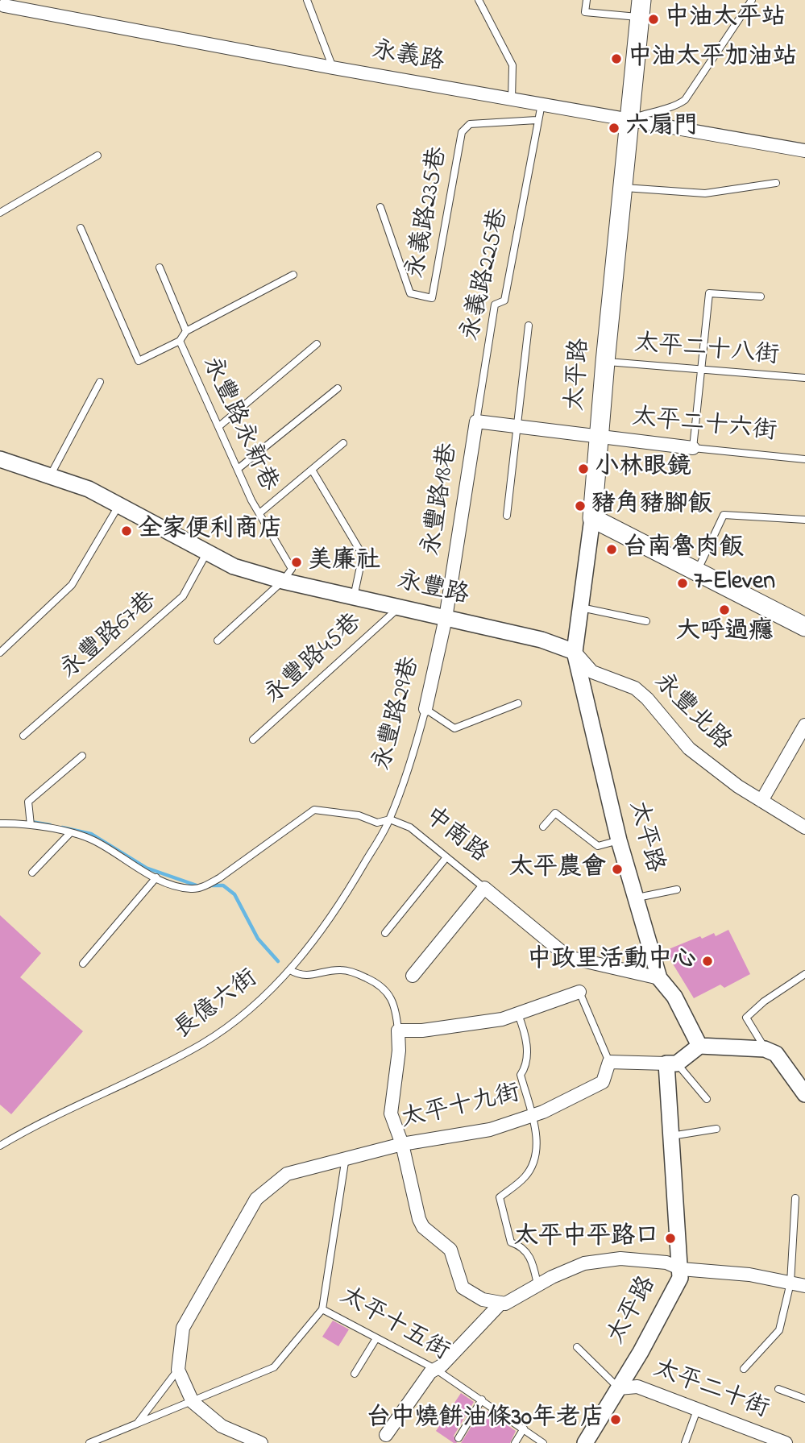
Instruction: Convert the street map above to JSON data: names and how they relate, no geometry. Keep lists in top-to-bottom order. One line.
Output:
{"streets":{"main road":["太平路"],"street":["永義路","太平二十六街","永豐路18巷","永豐路","永豐北路","永豐路29巷","中南路","太平十九街","太平二十街"],"lane":["永義路235巷","永義路225巷","太平二十八街","永豐路永新巷","永豐路67巷","永豐路45巷","長億六街","太平十五街"]},"crossings":[["永義路","永義路225巷"],["永義路","太平路"],["永義路235巷","永義路225巷"],["永義路225巷","太平二十六街"],["永義路225巷","永豐路18巷"],["太平二十八街","太平路"],["太平路","太平二十六街"],["太平路","永豐路"],["太平路","永豐北路"],["太平路","中南路"],["太平路","太平二十街"],["永豐路永新巷","永豐路"],["太平二十六街","永豐路18巷"],["永豐路18巷","永豐路"],["永豐路18巷","永豐路29巷"],["永豐路","永豐路67巷"],["永豐路","永豐路45巷"],["永豐路","永豐北路"],["永豐路","永豐路29巷"],["永豐路29巷","中南路"],["永豐路29巷","長億六街"],["中南路","長億六街"],["太平十九街","太平十五街"]],"places":["中油太平站","中油太平加油站","六扇門","小林眼鏡","豬角豬腳飯","全家便利商店","台南魯肉飯","美廉社","7-Eleven","大呼過癮","太平農會","中政里活動中心","太平中平路口","台中燒餅油條30年老店"]}
